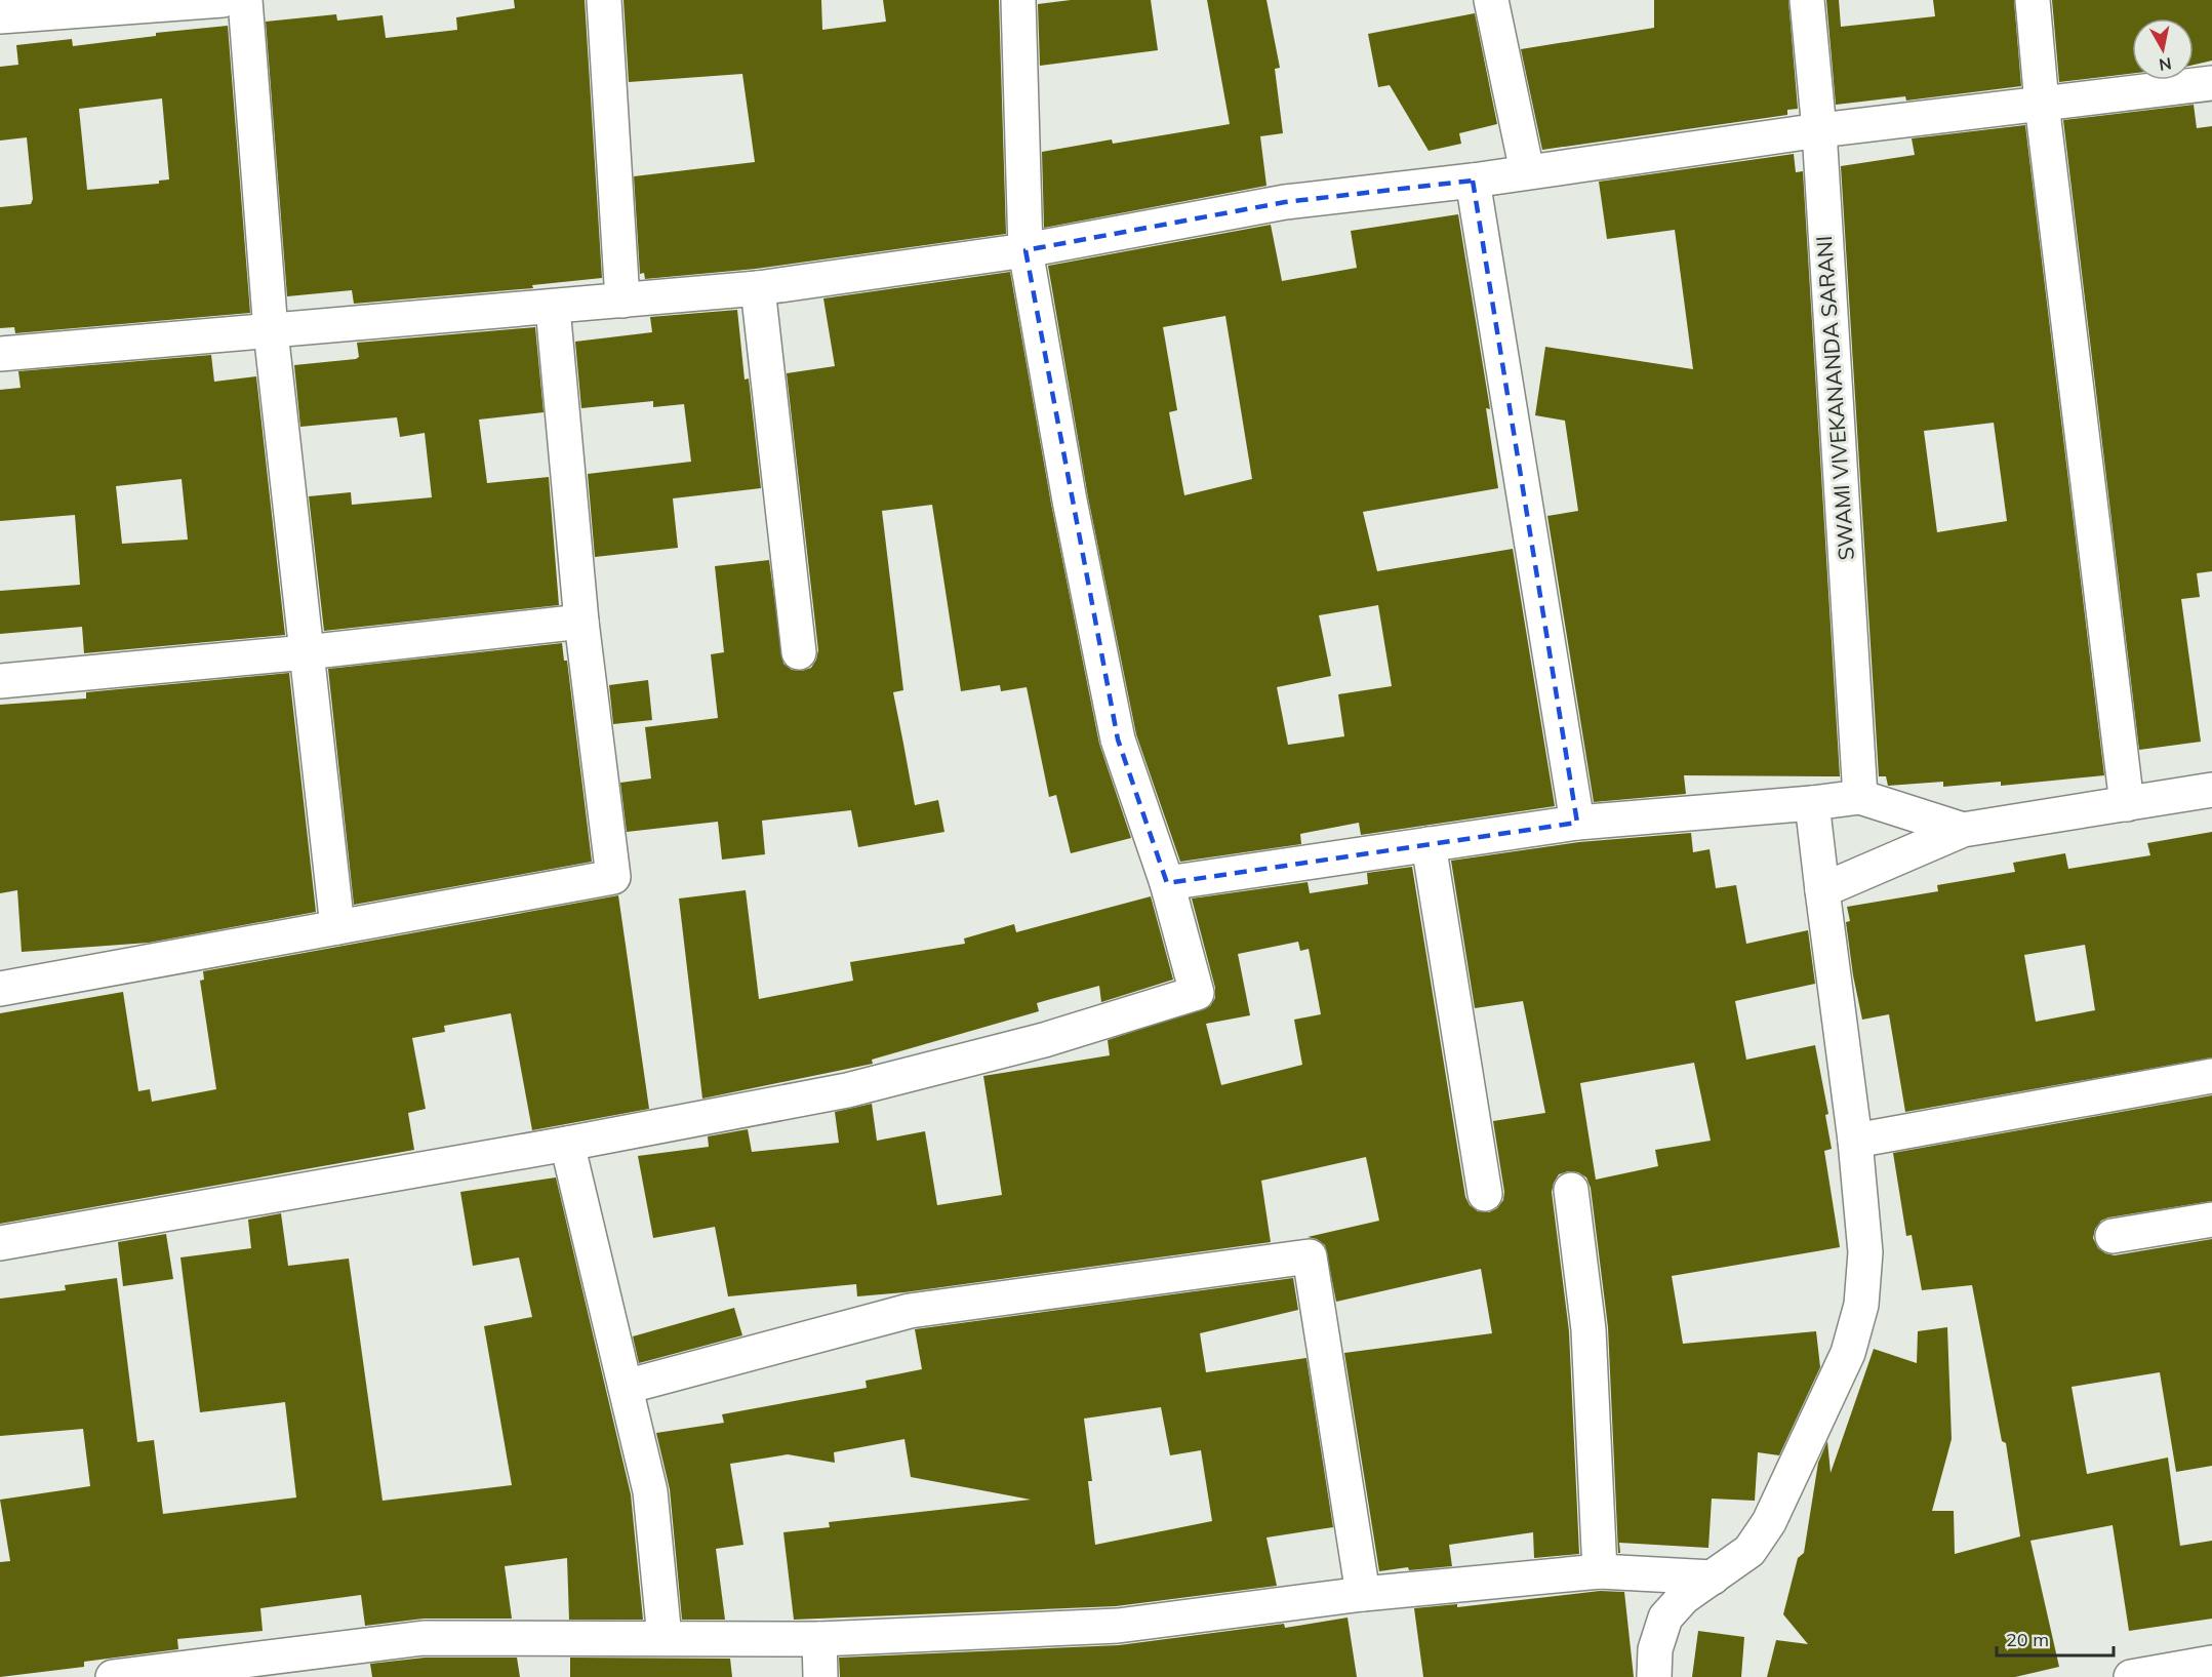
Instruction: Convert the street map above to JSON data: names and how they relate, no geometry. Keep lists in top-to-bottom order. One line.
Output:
{"streets":{"street":["SWAMI VIVEKANANDA SARANI"]},"scale_bar":"20 m","north":"bottom"}
